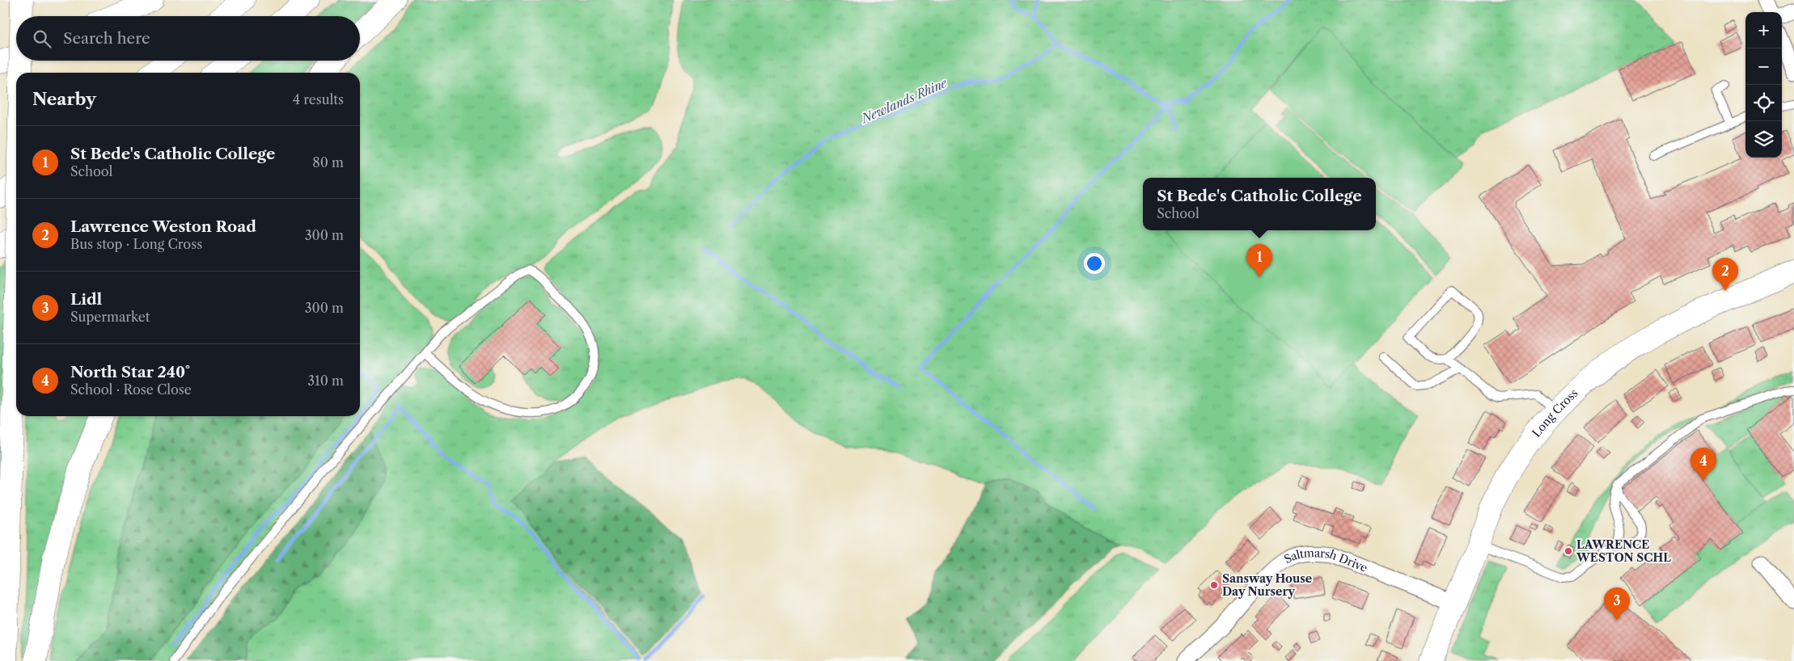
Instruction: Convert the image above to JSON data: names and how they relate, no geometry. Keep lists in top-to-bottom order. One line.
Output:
{"streets":{"main road":["Long Cross"],"street":["Saltmarsh Drive"]},"crossings":[["Long Cross","Saltmarsh Drive"]],"water":["Newlands Rhine"],"places":["LAWRENCE WESTON SCHL","Sansway House Day Nursery"],"page":{"map_buttons":["+","−"],"search":"Search here","heading":["Nearby","4 results"],"list":[{"mark":"1","name":"St Bede's Catholic College","note":"School","value":"80 m"},{"mark":"2","name":"Lawrence Weston Road","note":"Bus stop · Long Cross","value":"300 m"},{"mark":"3","name":"Lidl","note":"Supermarket","value":"300 m"},{"mark":"4","name":"North Star 240°","note":"School · Rose Close","value":"310 m"}],"popup":["St Bede's Catholic College","School"],"pins":["1","2","4","3"]}}
